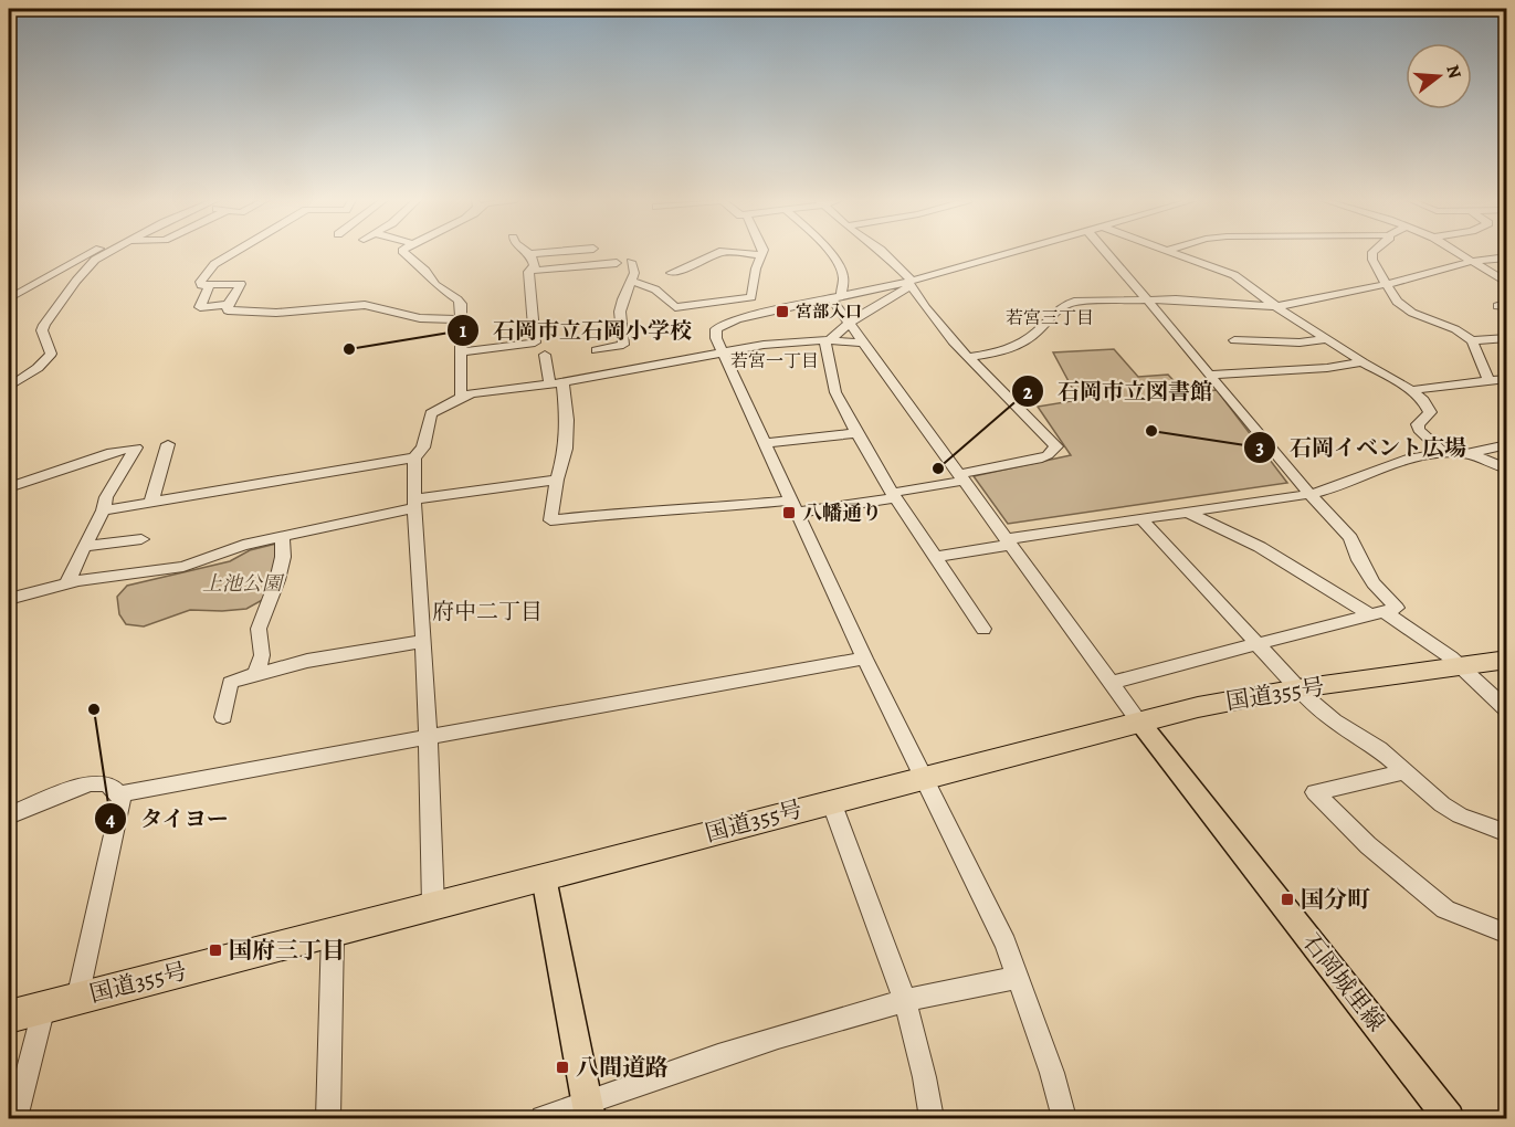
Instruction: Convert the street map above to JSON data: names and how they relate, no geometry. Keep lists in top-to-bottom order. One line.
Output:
{"streets":{"highway":["国道355号"],"main road":["石岡城里線"]},"crossings":[["国道355号","石岡城里線"]],"districts":["若宮三丁目","若宮一丁目","府中二丁目"],"parks":["上池公園"],"places":{"transit":["宮部入口","八幡通り","国分町","国府三丁目","八間道路"],"other":["石岡市立石岡小学校","石岡イベント広場","石岡市立図書館","タイヨー"]},"north":"right"}
